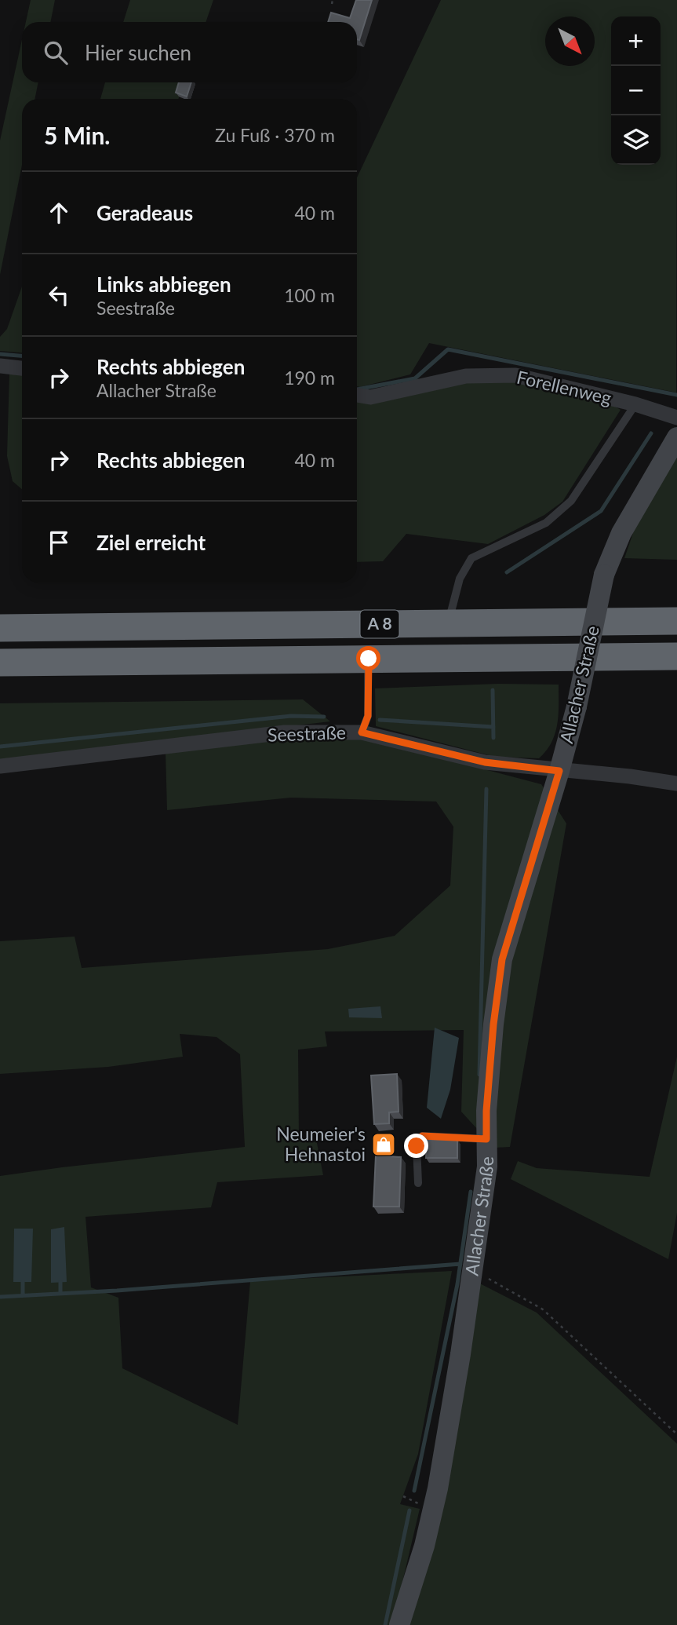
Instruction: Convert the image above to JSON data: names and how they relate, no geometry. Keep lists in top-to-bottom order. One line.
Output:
{"streets":{"highway":["A 8"],"street":["Forellenweg","Allacher Straße","Seestraße"]},"crossings":[["Allacher Straße","Seestraße"]],"places":{"shop":["Neumeier's Hehnastoi"]},"north":"bottom right","page":{"map_buttons":["+","−"],"search":"Hier suchen","heading":["5 Min.","Zu Fuß · 370 m"],"list":[["Geradeaus","40 m"],["Links abbiegen","Seestraße","100 m"],["Rechts abbiegen","Allacher Straße","190 m"],["Rechts abbiegen","40 m"],"Ziel erreicht"]}}
